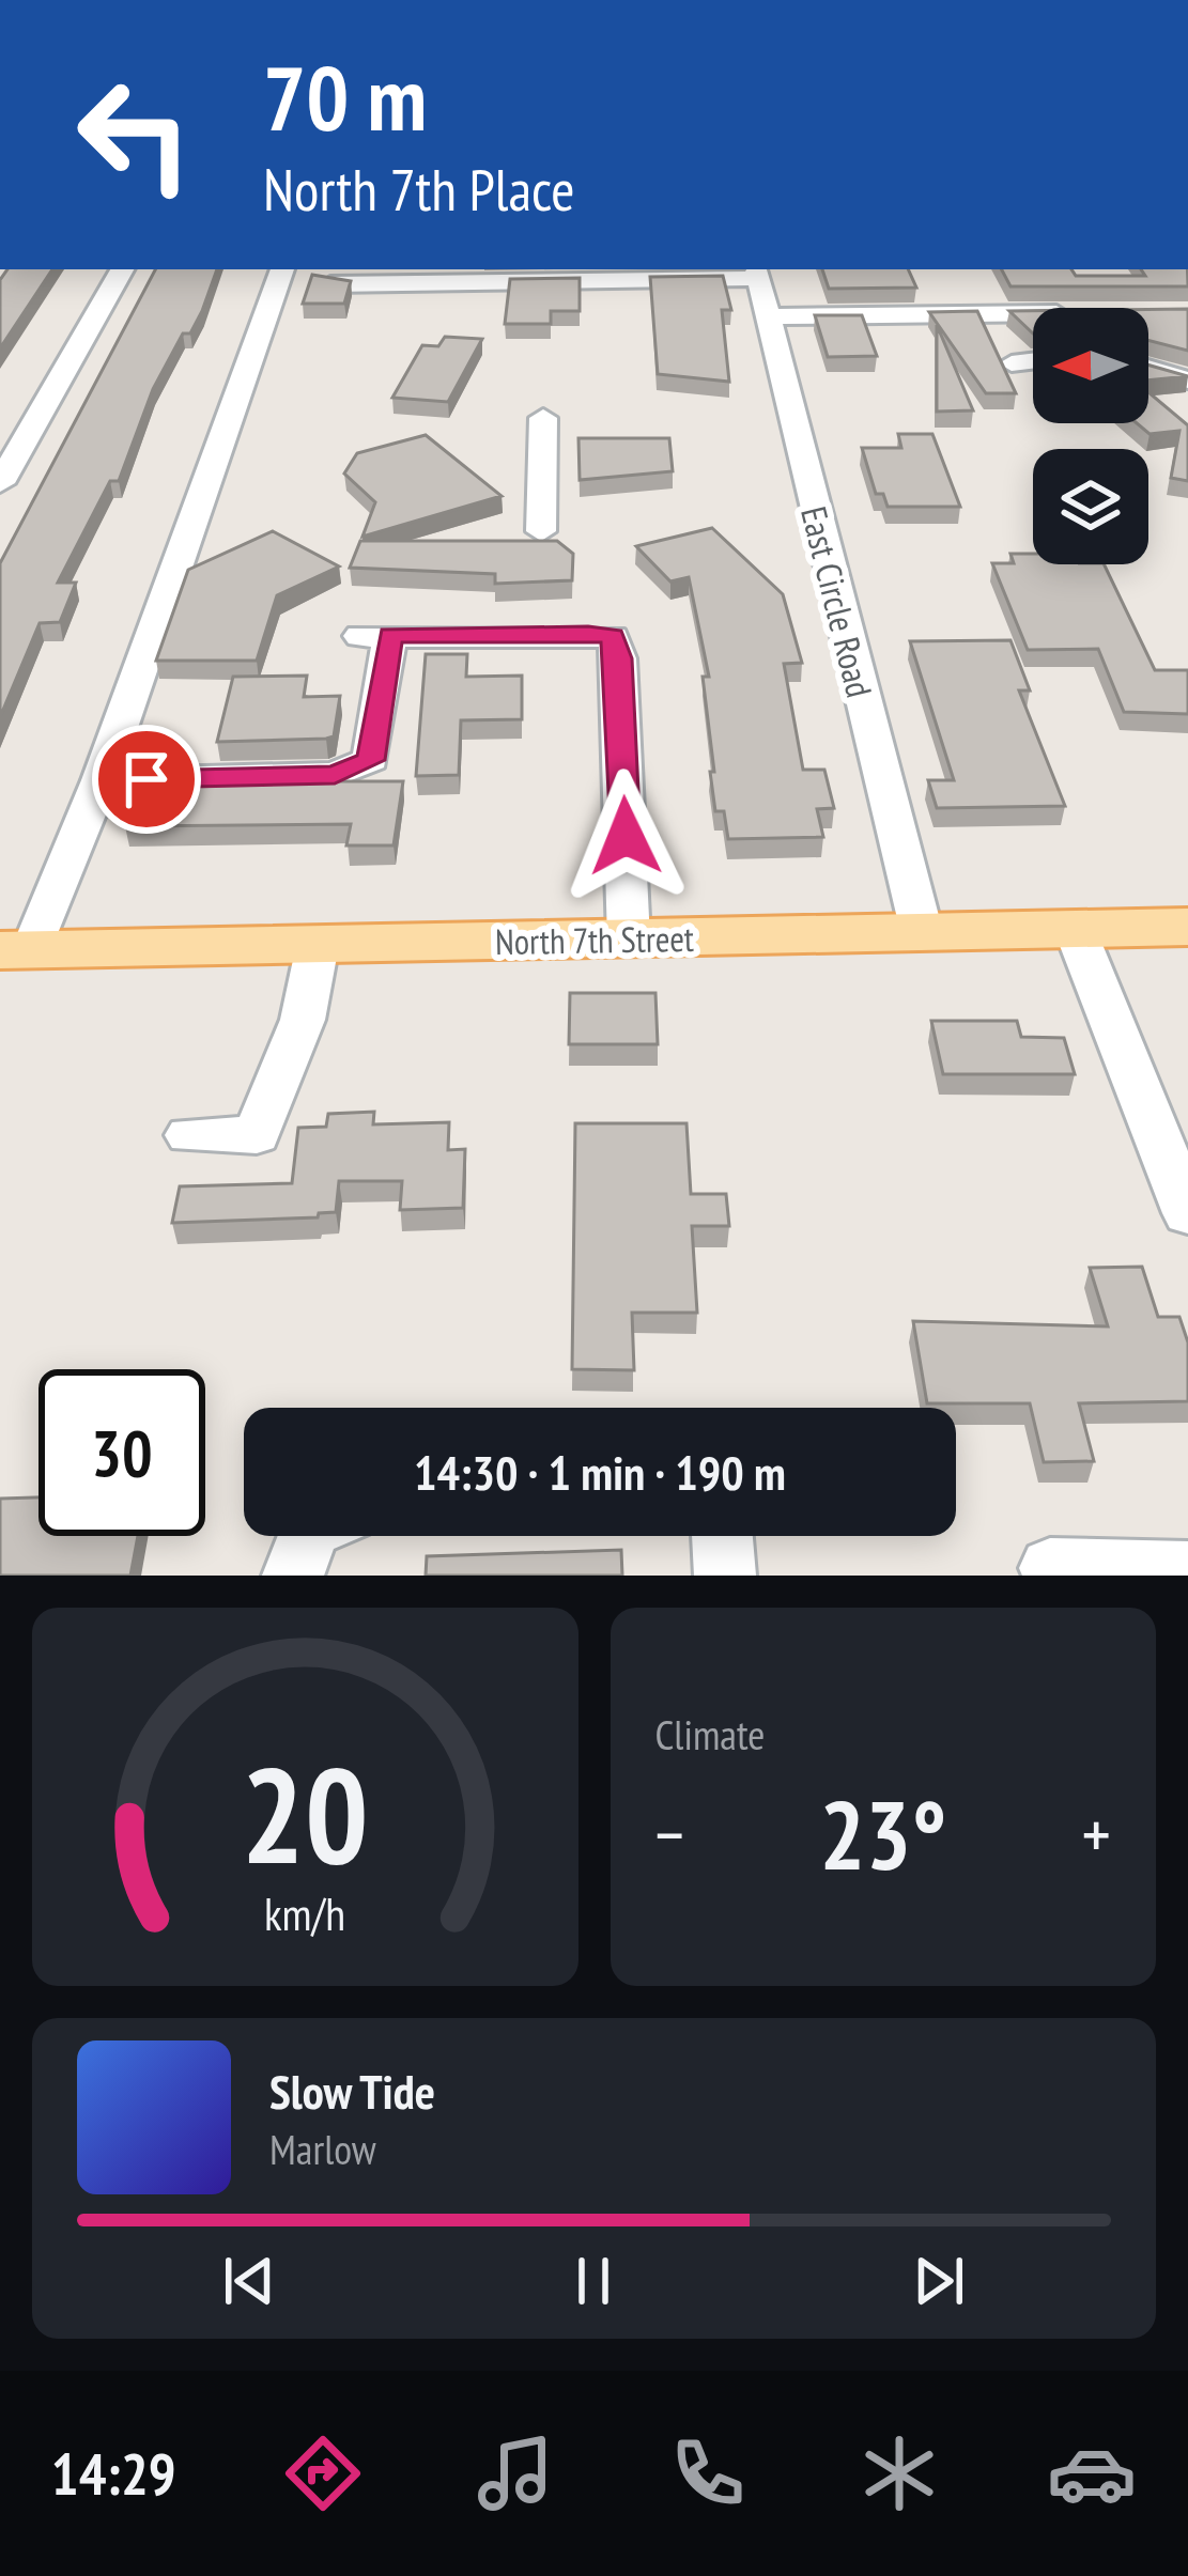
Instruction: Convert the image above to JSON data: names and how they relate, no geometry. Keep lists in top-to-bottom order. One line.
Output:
{"streets":{"main road":["North 7th Street"],"street":["East Circle Road"]},"crossings":[["East Circle Road","North 7th Street"]],"north":"left","page":{"turn":["70 m","North 7th Place"],"limit":"30","trip":"14:30 · 1 min · 190 m","tile":"Climate","heat":["−","23°","+"],"song":["Slow Tide","Marlow"],"tabs":"14:29","gauge":["20","km/h"]}}
